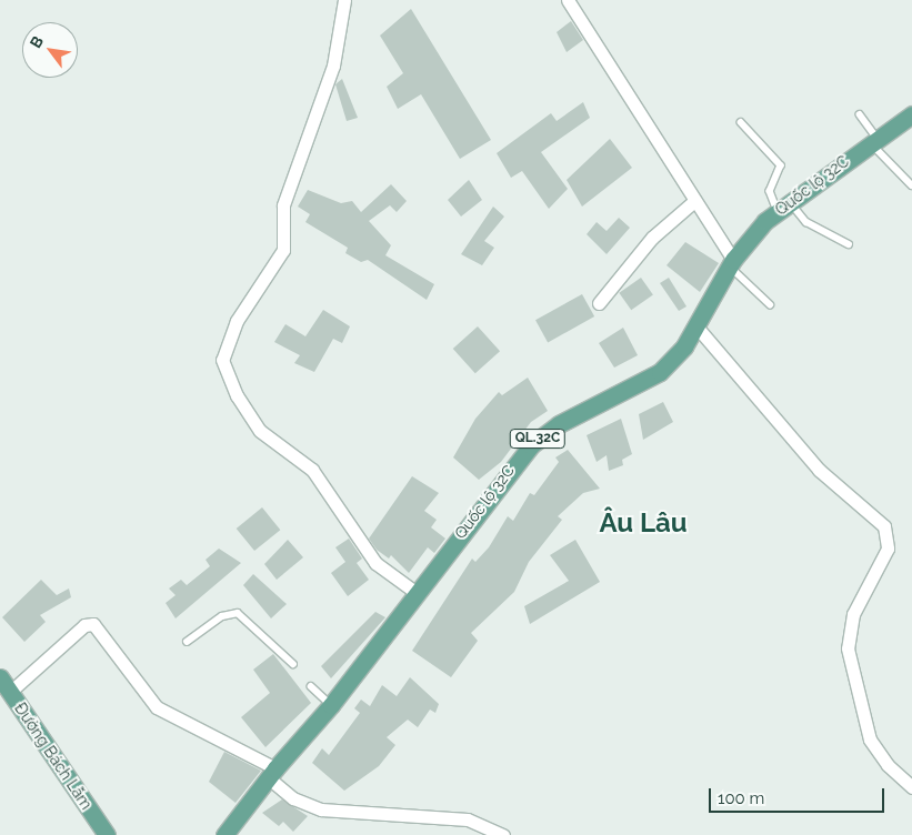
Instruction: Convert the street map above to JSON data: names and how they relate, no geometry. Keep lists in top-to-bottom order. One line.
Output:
{"streets":{"main road":["Quốc lộ 32C","QL.32C","Đường Bách Lẫm"]},"districts":["Âu Lâu"],"scale_bar":"100 m","north":"top left"}
